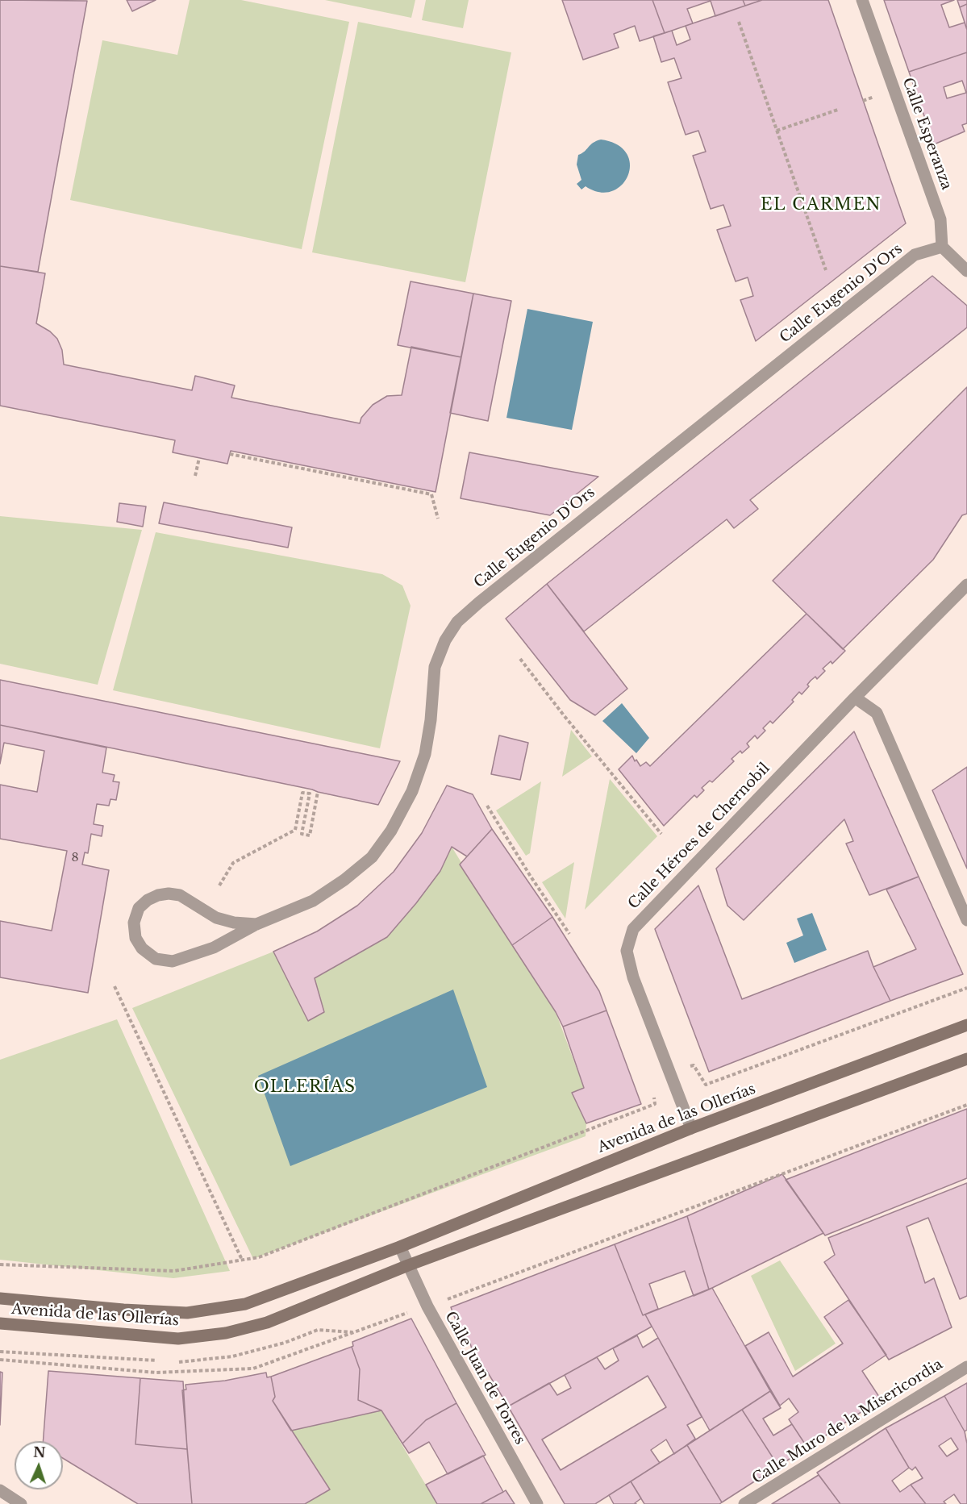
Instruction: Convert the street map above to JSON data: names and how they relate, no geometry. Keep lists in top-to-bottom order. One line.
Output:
{"streets":{"main road":["Avenida de las Ollerías"],"street":["Calle Esperanza","Calle Eugenio D'Ors","Calle Héroes de Chernobil","Calle Juan de Torres","Calle Muro de la Misericordia"]},"crossings":[["Calle Esperanza","Calle Eugenio D'Ors"],["Calle Héroes de Chernobil","Avenida de las Ollerías"],["Avenida de las Ollerías","Calle Juan de Torres"]],"districts":["EL CARMEN","OLLERÍAS"],"house_numbers":["8"],"north":"top"}
